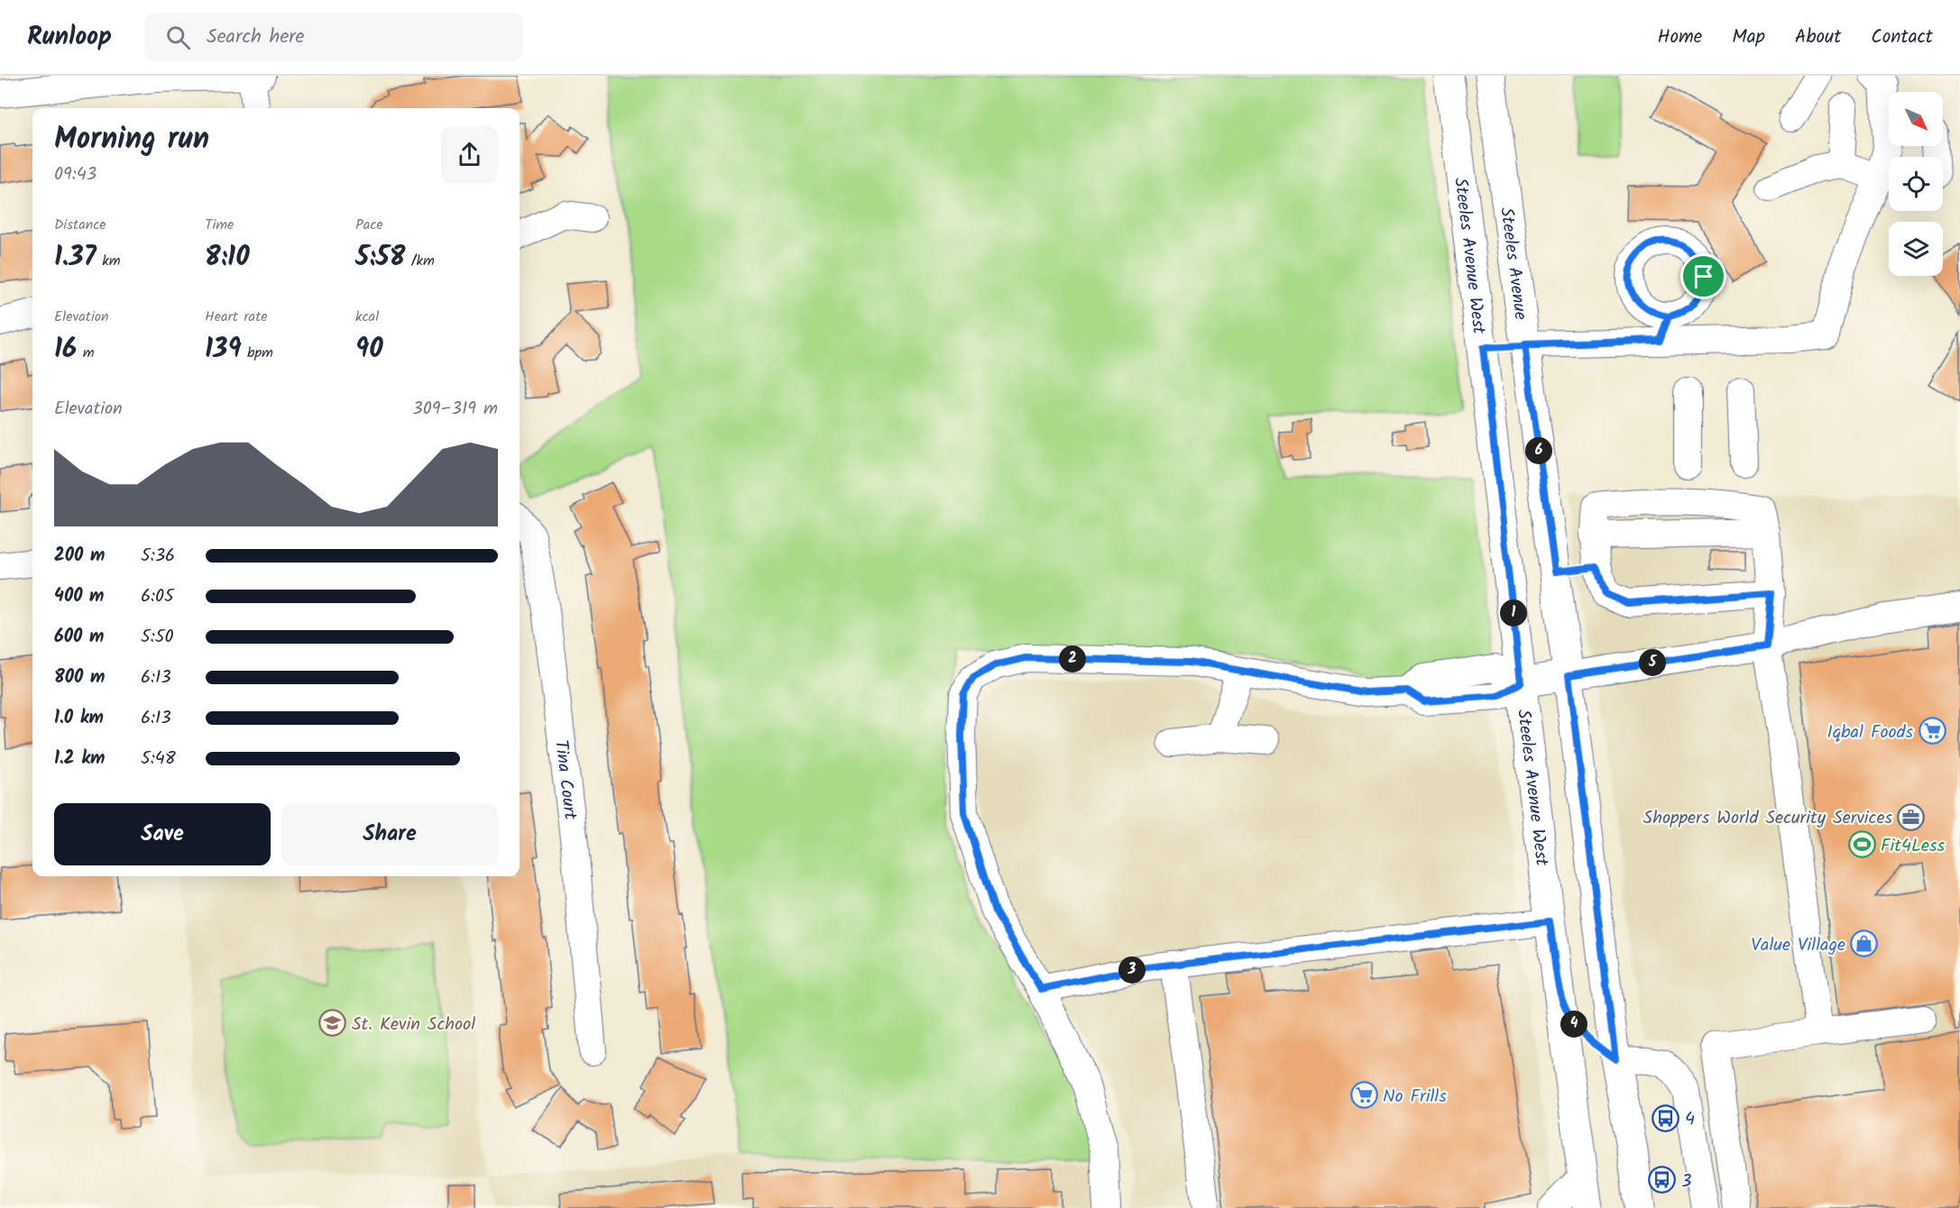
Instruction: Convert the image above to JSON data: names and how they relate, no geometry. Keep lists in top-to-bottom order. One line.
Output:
{"streets":{"main road":["Steeles Avenue West","Steeles Avenue"],"street":["Tina Court"]},"places":{"supermarket":["Iqbal Foods","No Frills"],"office":["Shoppers World Security Services"],"sports":["Fit4Less"],"shop":["Value Village"],"school or university":["St. Kevin School"],"bus stop":["4","3"]},"north":"bottom right","page":{"header":"Runloop","search":"Search here","nav":["Home","Map","About","Contact"],"heading":["Morning run","09:43"],"stats":[["Distance","1.37 km"],["Time","8:10"],["Pace","5:58 /km"],["Elevation","16 m"],["Heart rate","139 bpm"],["kcal","90"]],"chart":["Elevation","309–319 m"],"pins":["6","1","2","5","3","4"],"list":[{"name":"200 m","note":"5:36"},{"name":"400 m","note":"6:05"},{"name":"600 m","note":"5:50"},{"name":"800 m","note":"6:13"},{"name":"1.0 km","note":"6:13"},{"name":"1.2 km","note":"5:48"}],"buttons":["Save","Share"]}}
